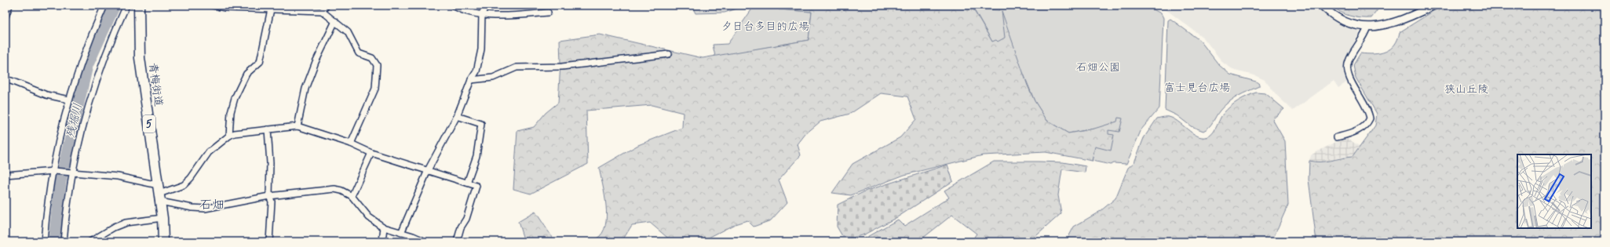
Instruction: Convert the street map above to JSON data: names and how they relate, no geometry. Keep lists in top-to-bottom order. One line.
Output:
{"streets":{"main road":["青梅街道","5"]},"districts":["石畑"],"water":["残堀川"],"parks":["夕日台多目的広場","石畑公園","富士見台広場","狭山丘陵"]}
